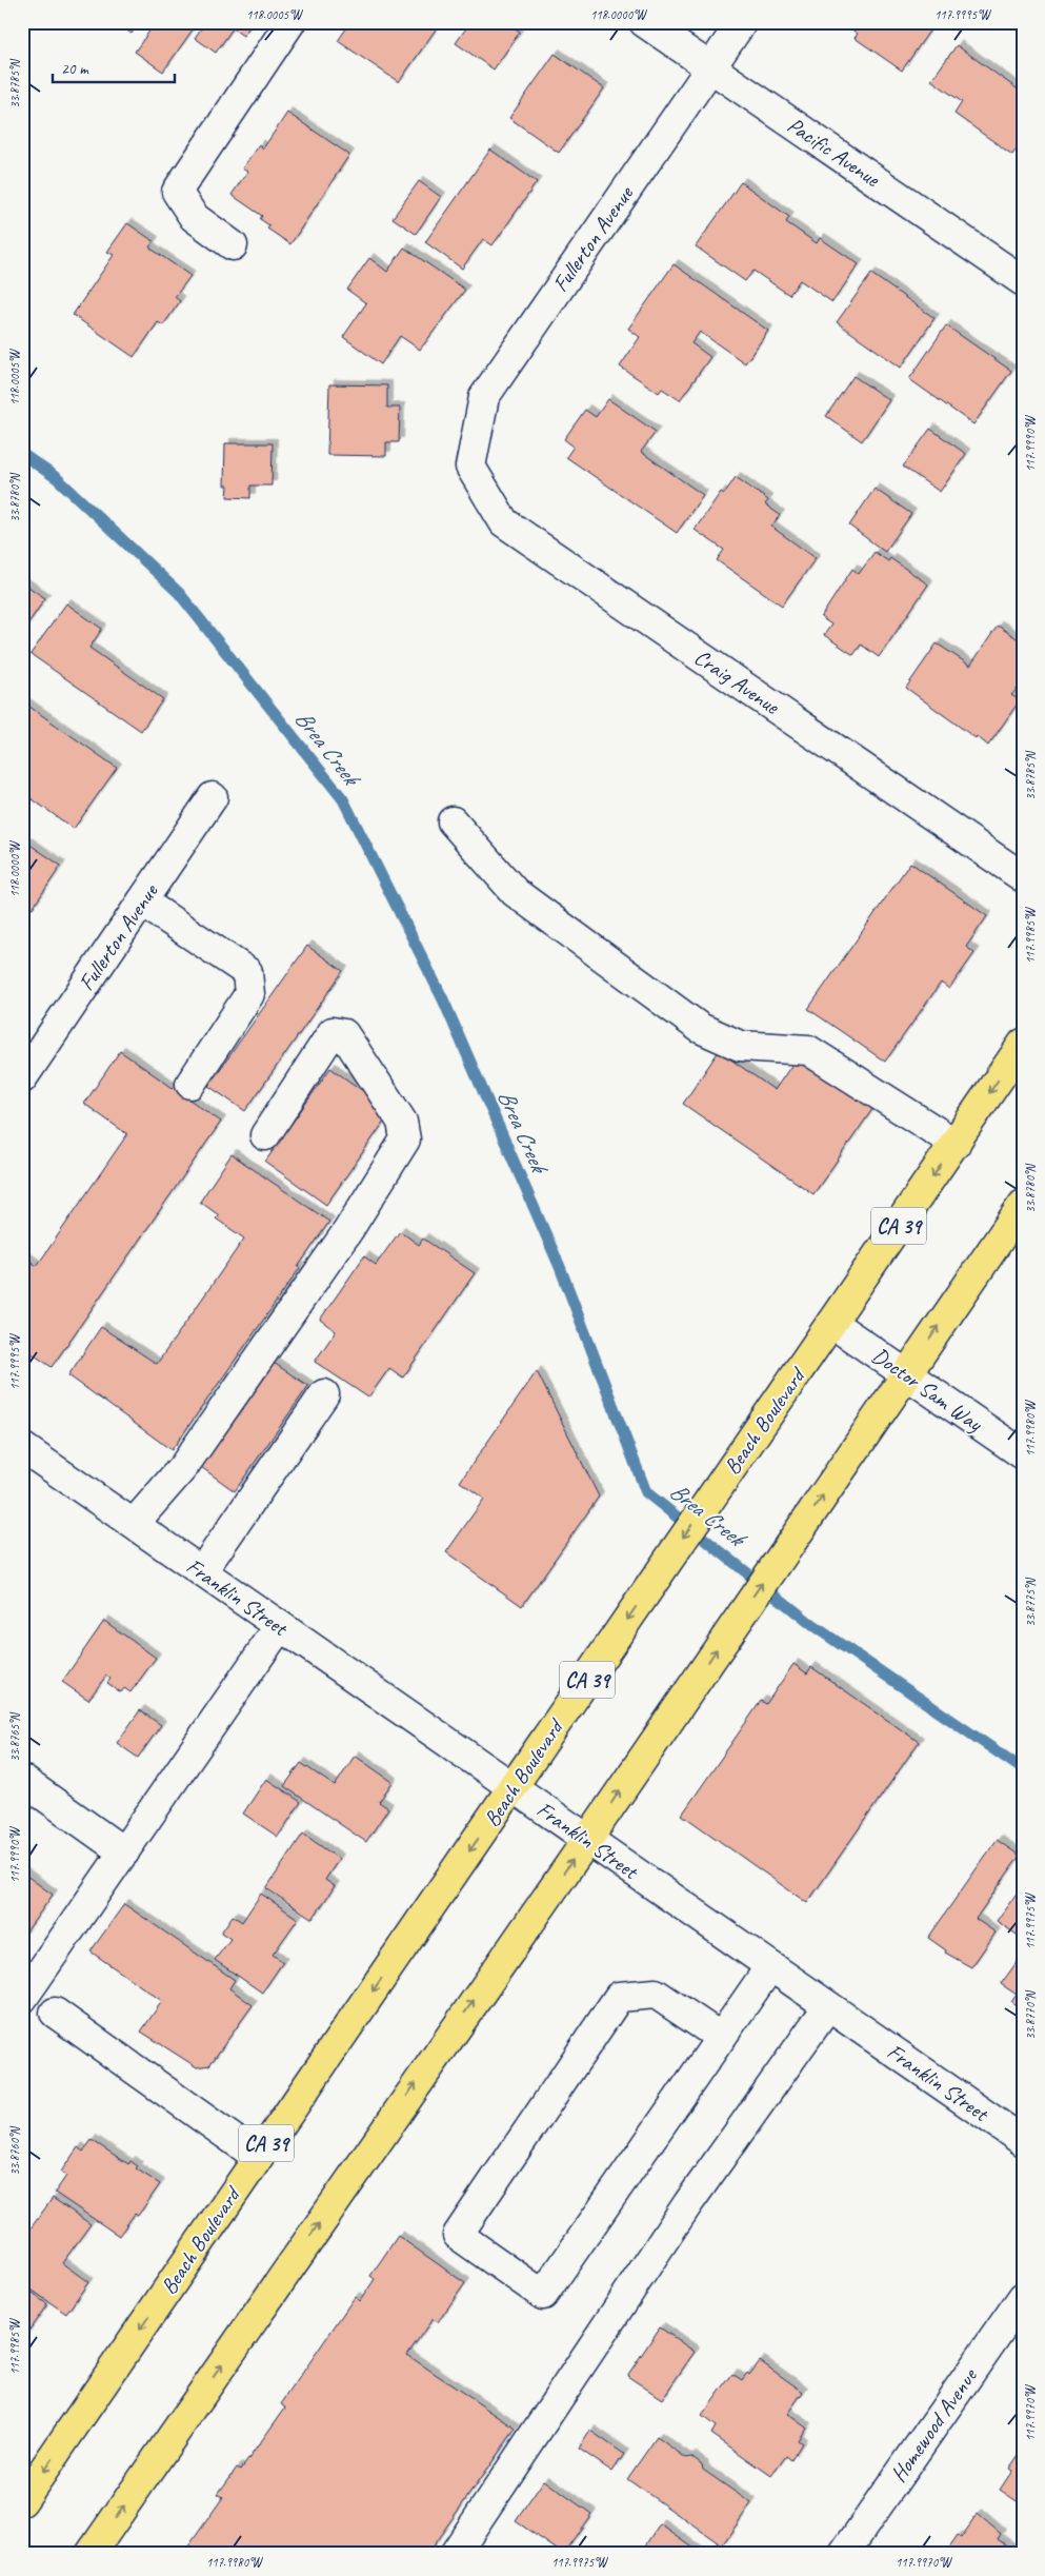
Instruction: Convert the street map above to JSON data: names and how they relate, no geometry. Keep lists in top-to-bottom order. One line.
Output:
{"streets":{"main road":["CA 39","Beach Boulevard"],"street":["Pacific Avenue","Fullerton Avenue","Craig Avenue","Doctor Sam Way","Franklin Street","Homewood Avenue"]},"crossings":[["Pacific Avenue","Fullerton Avenue"],["Fullerton Avenue","Craig Avenue"],["Doctor Sam Way","Beach Boulevard"],["Beach Boulevard","Franklin Street"]],"water":["Brea Creek"],"scale_bar":"20 m","coordinates":["118.0005°W","118.0000°W","117.9995°W","33.8785°N","117.9990°W","33.8780°N","117.9985°W","117.9980°W","33.8775°N","33.8765°N","117.9975°W","33.8770°N","33.8760°N","117.9970°W"]}
